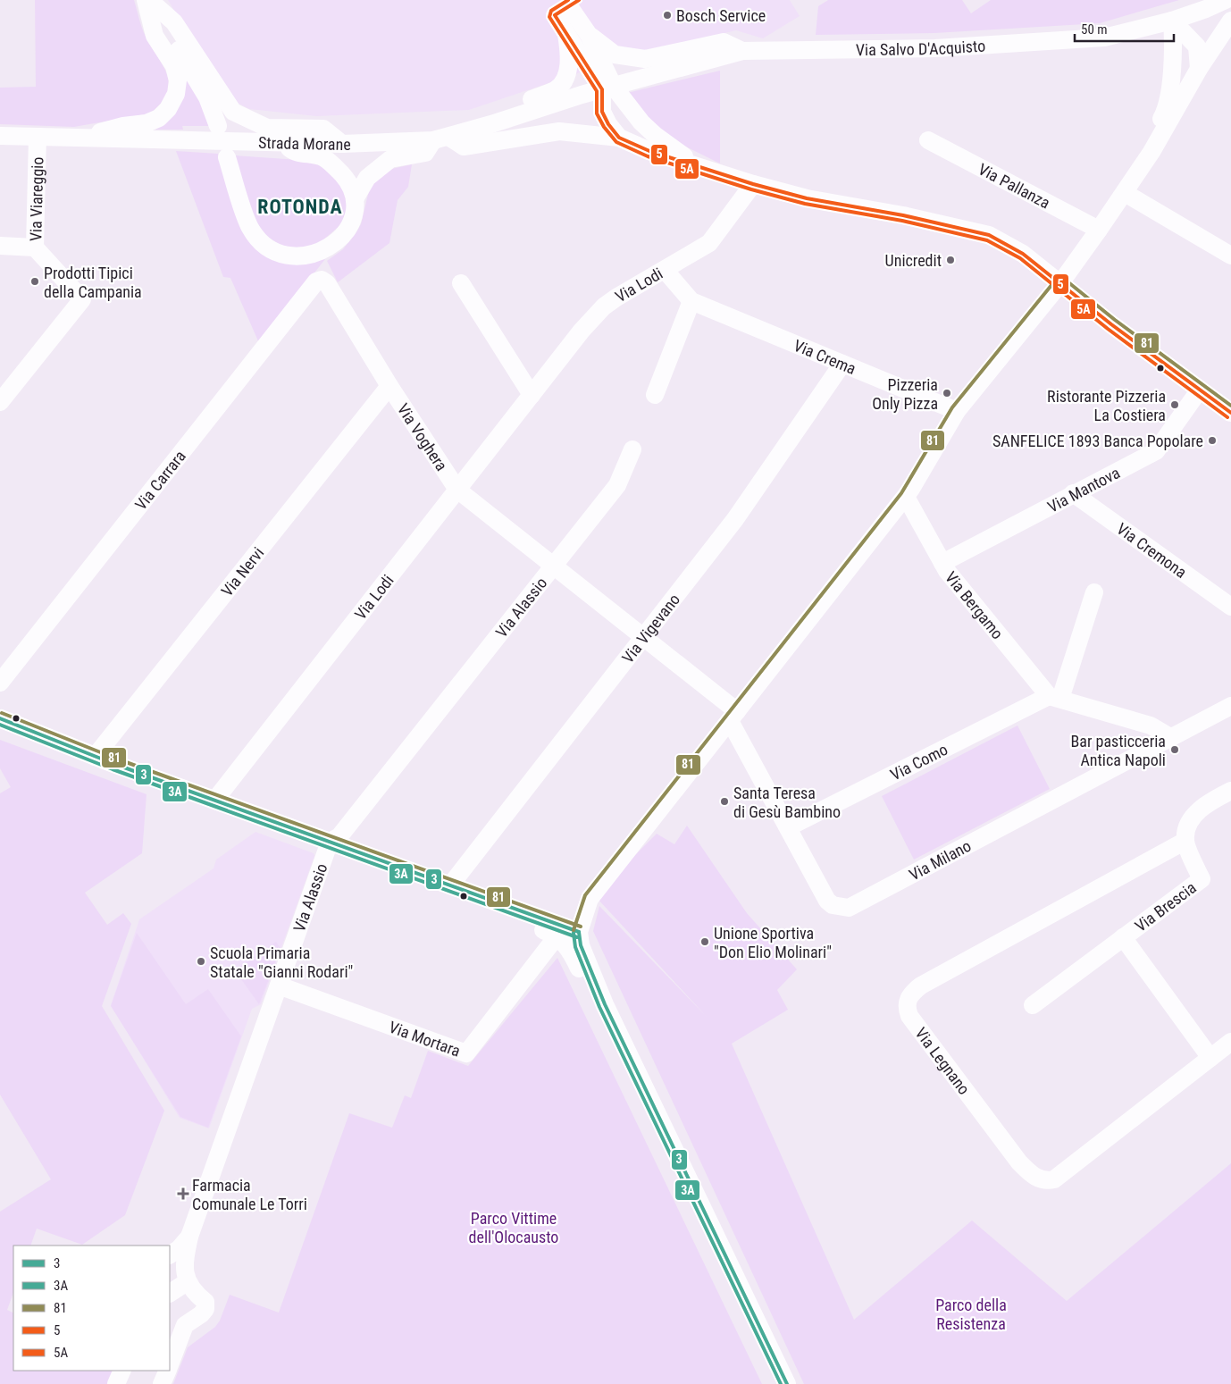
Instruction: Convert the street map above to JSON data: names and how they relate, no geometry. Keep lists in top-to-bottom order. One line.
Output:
{"streets":{"street":["Via Salvo D'Acquisto","Strada Morane","Via Pallanza","Via Viareggio","Via Lodi","Via Crema","Via Voghera","Via Carrara","Via Mantova","Via Cremona","Via Nervi","Via Bergamo","Via Alassio","Via Vigevano","Via Como","Via Milano","Via Brescia","Via Mortara","Via Legnano"]},"crossings":[["Via Salvo D'Acquisto","Strada Morane"],["Strada Morane","Via Viareggio"],["Via Lodi","Via Crema"],["Via Lodi","Via Voghera"],["Via Crema","Via Vigevano"],["Via Voghera","Via Carrara"],["Via Voghera","Via Nervi"],["Via Voghera","Via Alassio"],["Via Voghera","Via Vigevano"],["Via Voghera","Via Milano"],["Via Mantova","Via Cremona"],["Via Mantova","Via Bergamo"],["Via Bergamo","Via Como"],["Via Alassio","Via Mortara"],["Via Como","Via Milano"],["Via Brescia","Via Legnano"]],"districts":["ROTONDA"],"parks":["Parco Vittime dell'Olocausto","Parco della Resistenza"],"places":{"other":["Bosch Service","Unicredit","Prodotti Tipici della Campania","Pizzeria Only Pizza","Ristorante Pizzeria La Costiera","SANFELICE 1893 Banca Popolare","Bar pasticceria Antica Napoli","Santa Teresa di Gesù Bambino","Unione Sportiva \"Don Elio Molinari\"","Scuola Primaria Statale \"Gianni Rodari\""],"health":["Farmacia Comunale Le Torri"]},"lines":["transit line 5","transit line 5A","transit line 81","transit line 3","transit line 3A"],"legend":["3","3A","81","5","5A"],"scale_bar":"50 m"}
